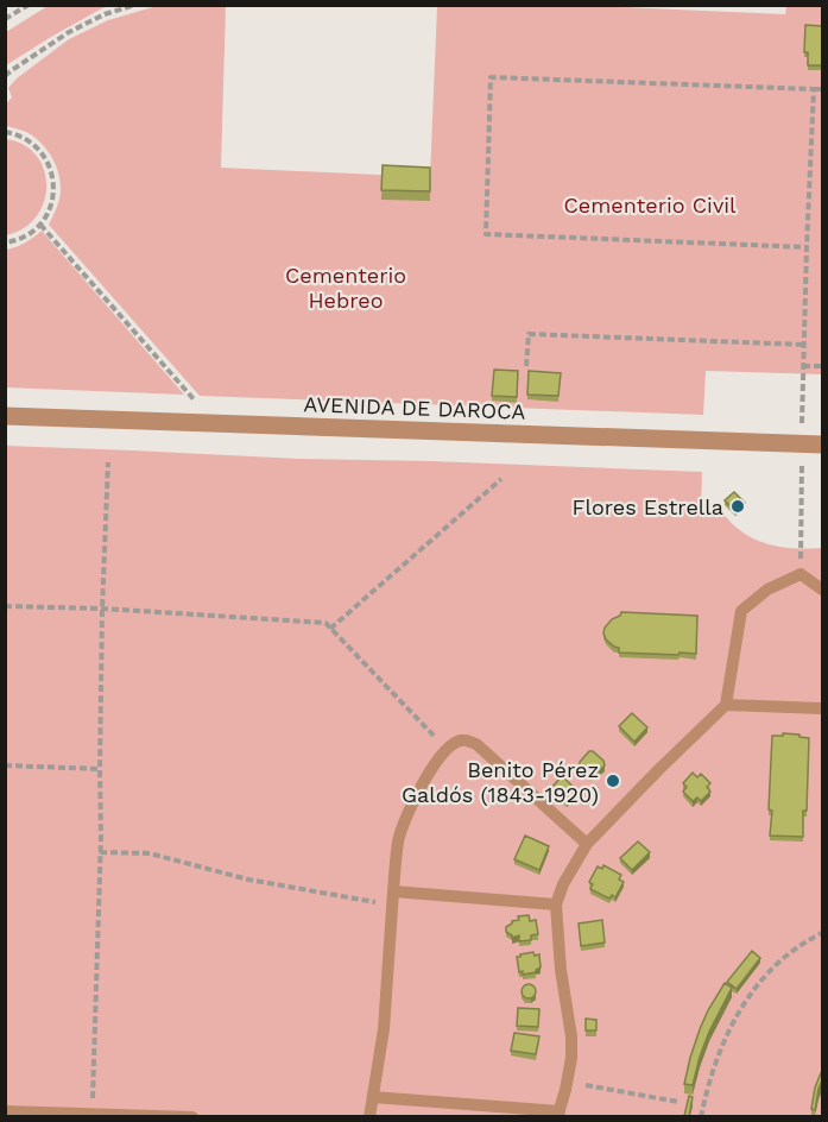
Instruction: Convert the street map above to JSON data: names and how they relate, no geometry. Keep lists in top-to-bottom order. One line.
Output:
{"streets":{"street":["AVENIDA DE DAROCA"]},"parks":["Cementerio Civil","Cementerio Hebreo"],"places":["Flores Estrella","Benito Pérez Galdós (1843-1920)"]}
